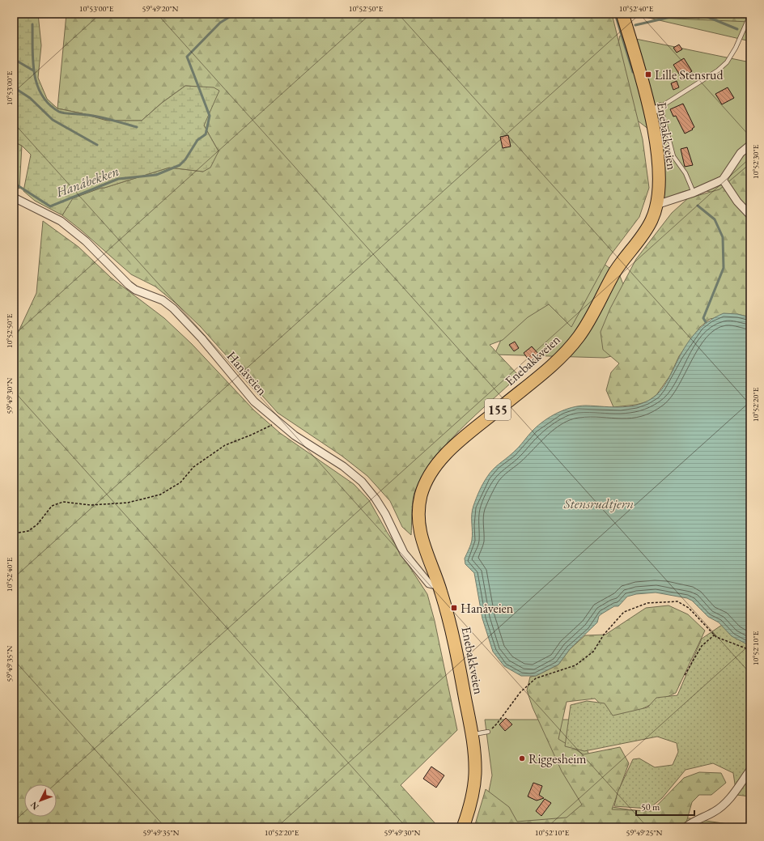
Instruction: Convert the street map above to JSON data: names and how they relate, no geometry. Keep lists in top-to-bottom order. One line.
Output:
{"streets":{"main road":["Enebakkveien","155"],"street":["Hanåveien"]},"crossings":[["Enebakkveien","Hanåveien"]],"water":["Hanåbekken","Stensrudtjern"],"places":{"transit":["Lille Stensrud","Hanåveien"],"other":["Riggesheim"]},"scale_bar":"50 m","north":"bottom left","coordinates":["10°53'00\"E","59°49'20\"N","10°52'50\"E","10°52'40\"E","10°52'30\"E","59°49'30\"N","10°52'20\"E","10°52'10\"E","59°49'35\"N","59°49'25\"N"]}
